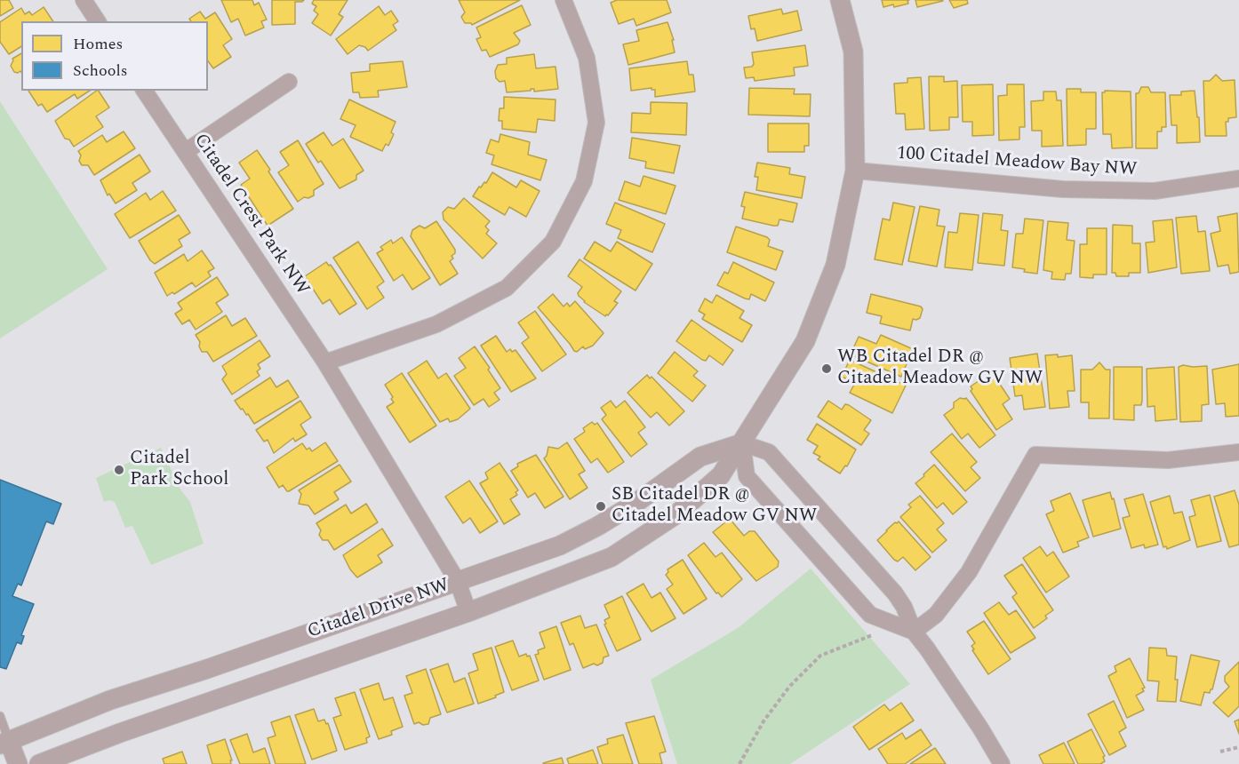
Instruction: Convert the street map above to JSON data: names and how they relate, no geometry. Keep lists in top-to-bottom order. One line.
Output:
{"streets":{"street":["100 Citadel Meadow Bay NW","Citadel Crest Park NW","Citadel Drive NW"]},"crossings":[["100 Citadel Meadow Bay NW","Citadel Drive NW"],["Citadel Crest Park NW","Citadel Drive NW"]],"places":["WB Citadel DR @ Citadel Meadow GV NW","Citadel Park School","SB Citadel DR @ Citadel Meadow GV NW"],"legend":["Homes","Schools"]}
